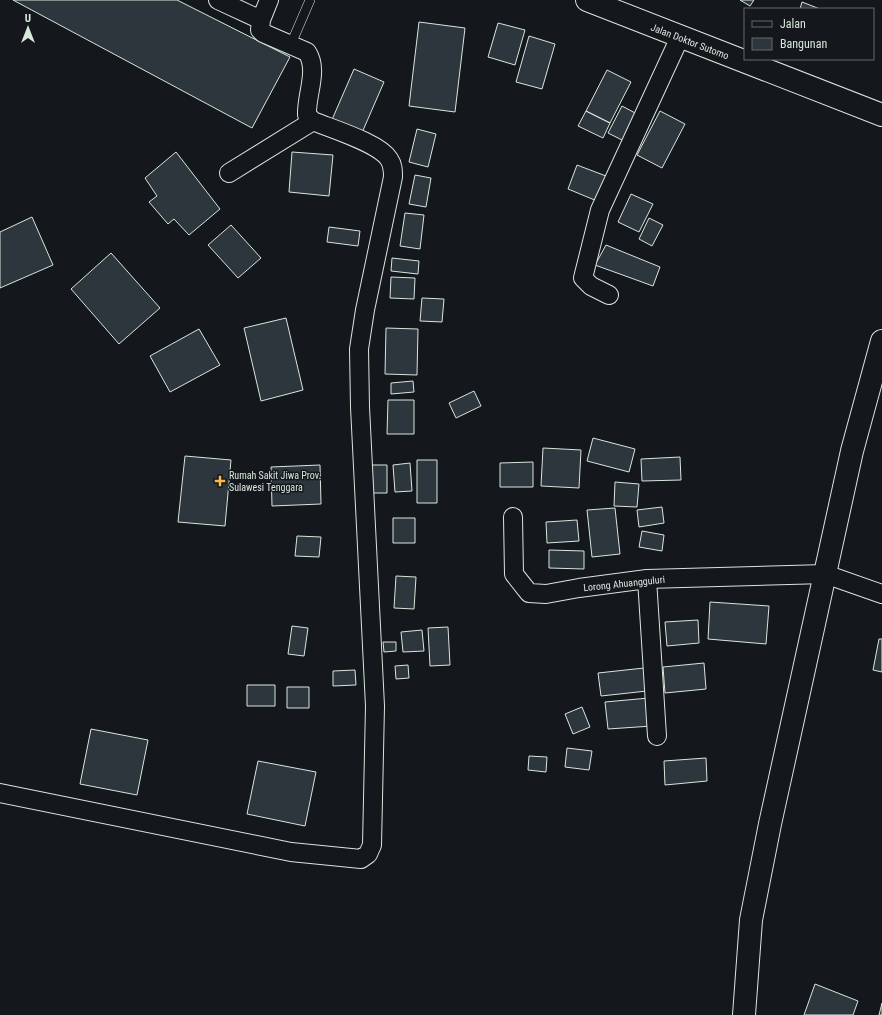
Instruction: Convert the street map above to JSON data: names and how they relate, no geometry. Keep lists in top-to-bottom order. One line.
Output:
{"streets":{"street":["Jalan Doktor Sutomo","Lorong Ahuangguluri"]},"places":{"health":["Rumah Sakit Jiwa Prov. Sulawesi Tenggara"]},"legend":["Jalan","Bangunan"],"north":"top"}
